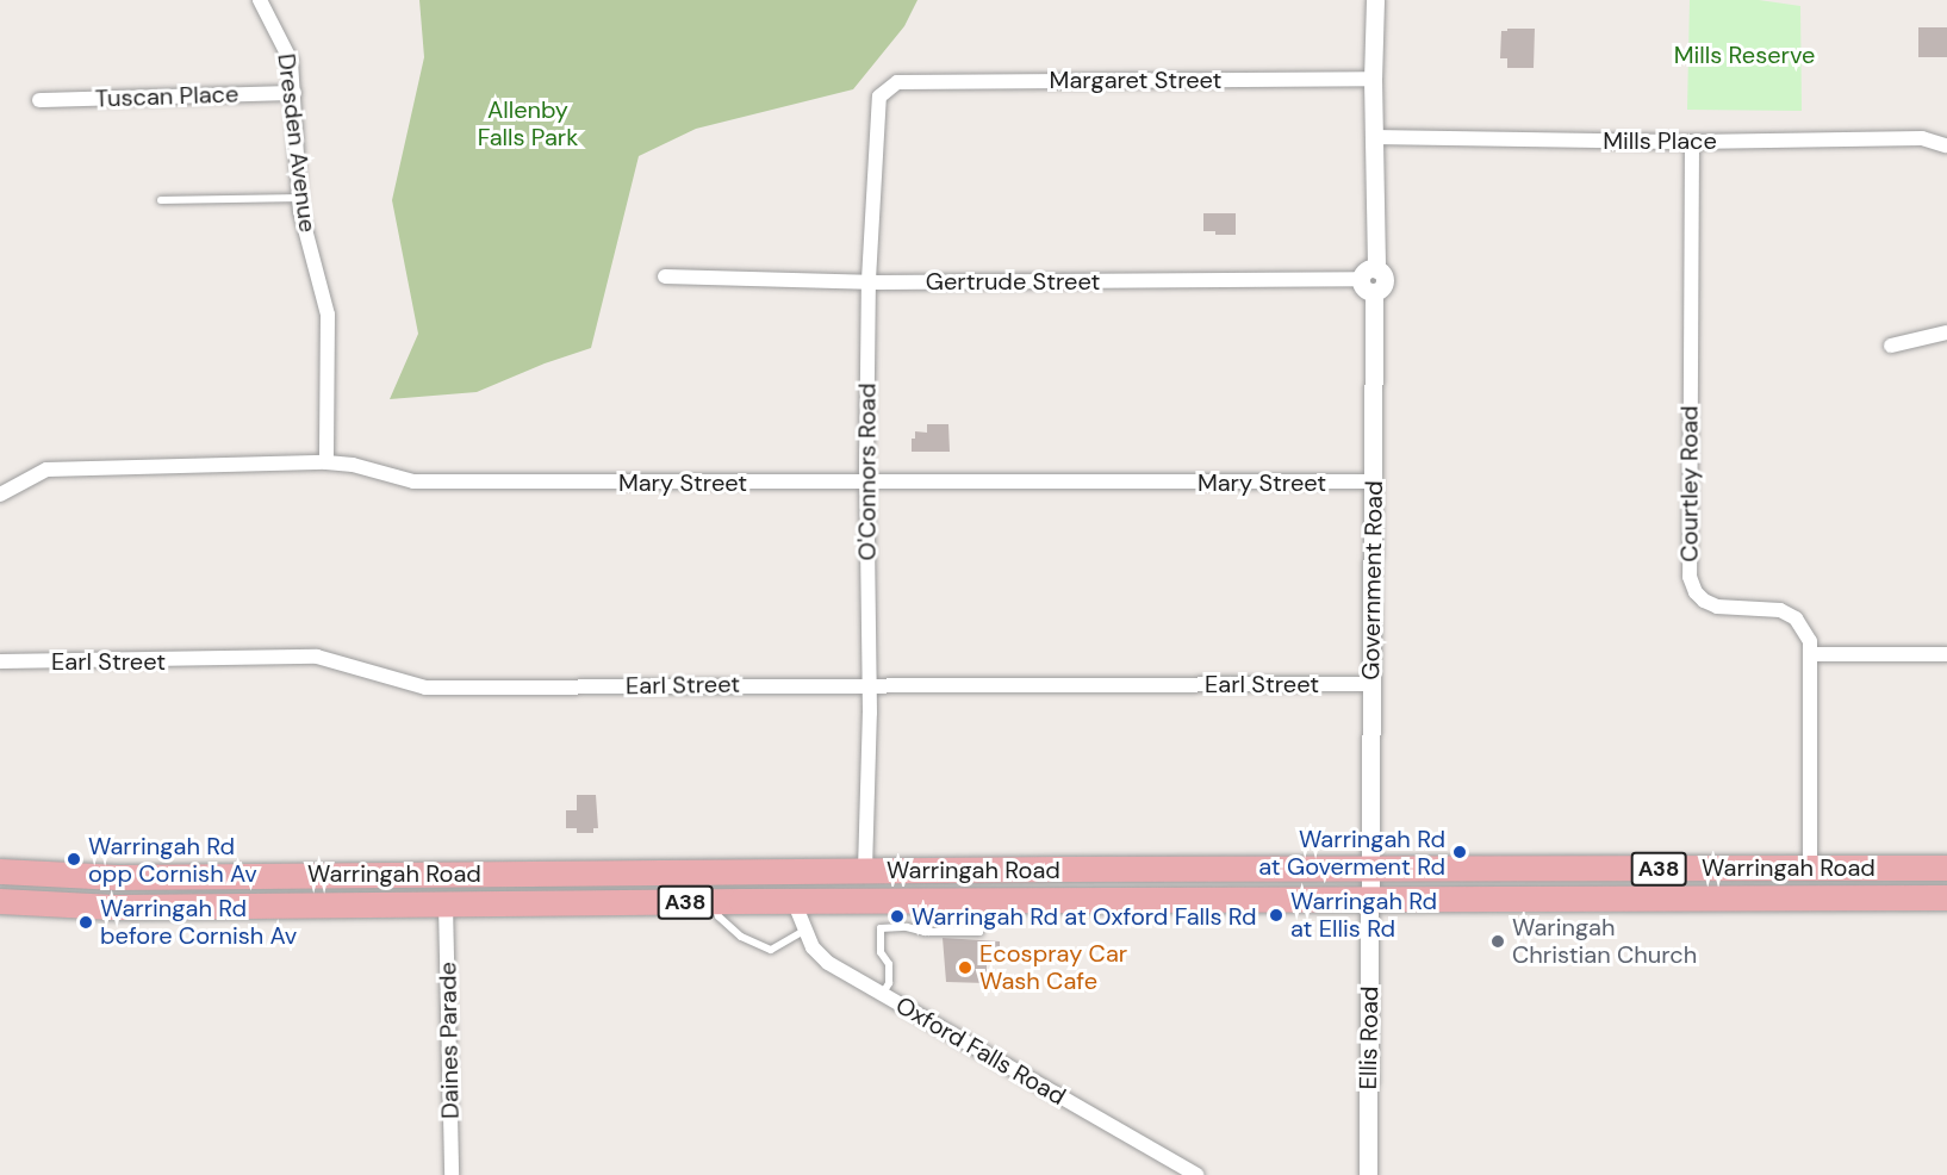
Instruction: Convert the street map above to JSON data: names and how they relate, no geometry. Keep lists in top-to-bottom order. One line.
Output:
{"streets":{"highway":["Warringah Road","A38"],"street":["Margaret Street","Tuscan Place","Mills Place","Dresden Avenue","Gertrude Street","O'Connors Road","Mary Street","Courtley Road","Government Road","Earl Street","Ellis Road","Daines Parade","Oxford Falls Road"]},"crossings":[["Margaret Street","O'Connors Road"],["Tuscan Place","Dresden Avenue"],["Mills Place","Courtley Road"],["Dresden Avenue","Mary Street"],["Gertrude Street","O'Connors Road"],["Gertrude Street","Government Road"],["O'Connors Road","Mary Street"],["O'Connors Road","Earl Street"],["O'Connors Road","Warringah Road"],["Mary Street","Government Road"],["Courtley Road","Warringah Road"],["Government Road","Earl Street"],["Government Road","Warringah Road"],["Government Road","Ellis Road"],["Warringah Road","Ellis Road"],["Warringah Road","Daines Parade"],["Warringah Road","Oxford Falls Road"]],"parks":["Mills Reserve","Allenby Falls Park"],"places":["Warringah Rd at Goverment Rd","Warringah Rd opp Cornish Av","Warringah Rd at Ellis Rd","Warringah Rd at Oxford Falls Rd","Warringah Rd before Cornish Av","Waringah Christian Church","Ecospray Car Wash Cafe"]}
